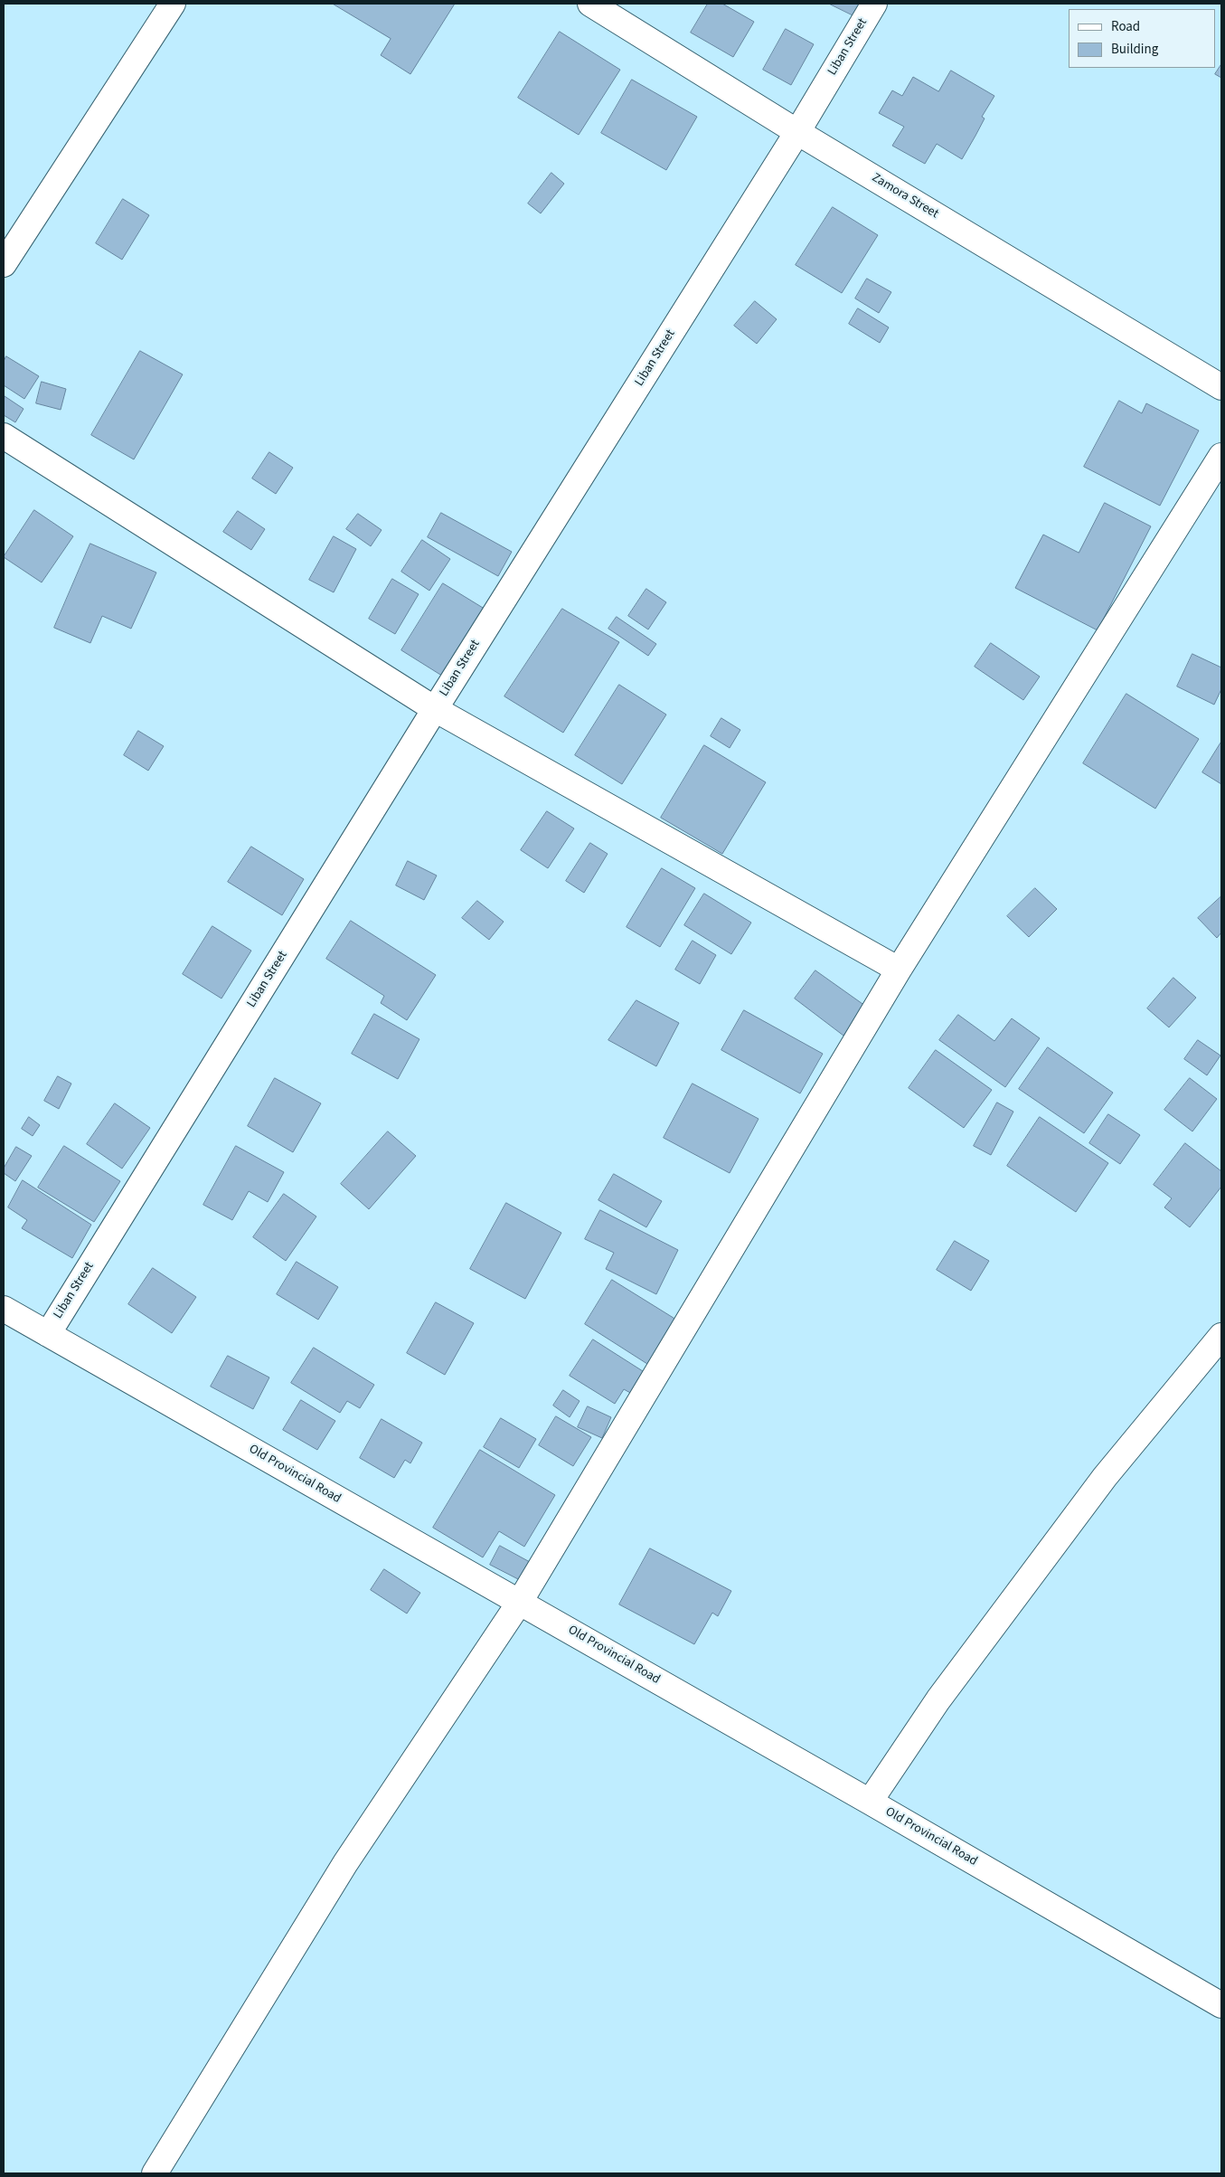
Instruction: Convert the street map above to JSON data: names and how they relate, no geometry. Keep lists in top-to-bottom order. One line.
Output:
{"streets":{"street":["Liban Street","Zamora Street","Old Provincial Road"]},"crossings":[["Liban Street","Zamora Street"],["Liban Street","Old Provincial Road"]],"legend":["Road","Building"]}
